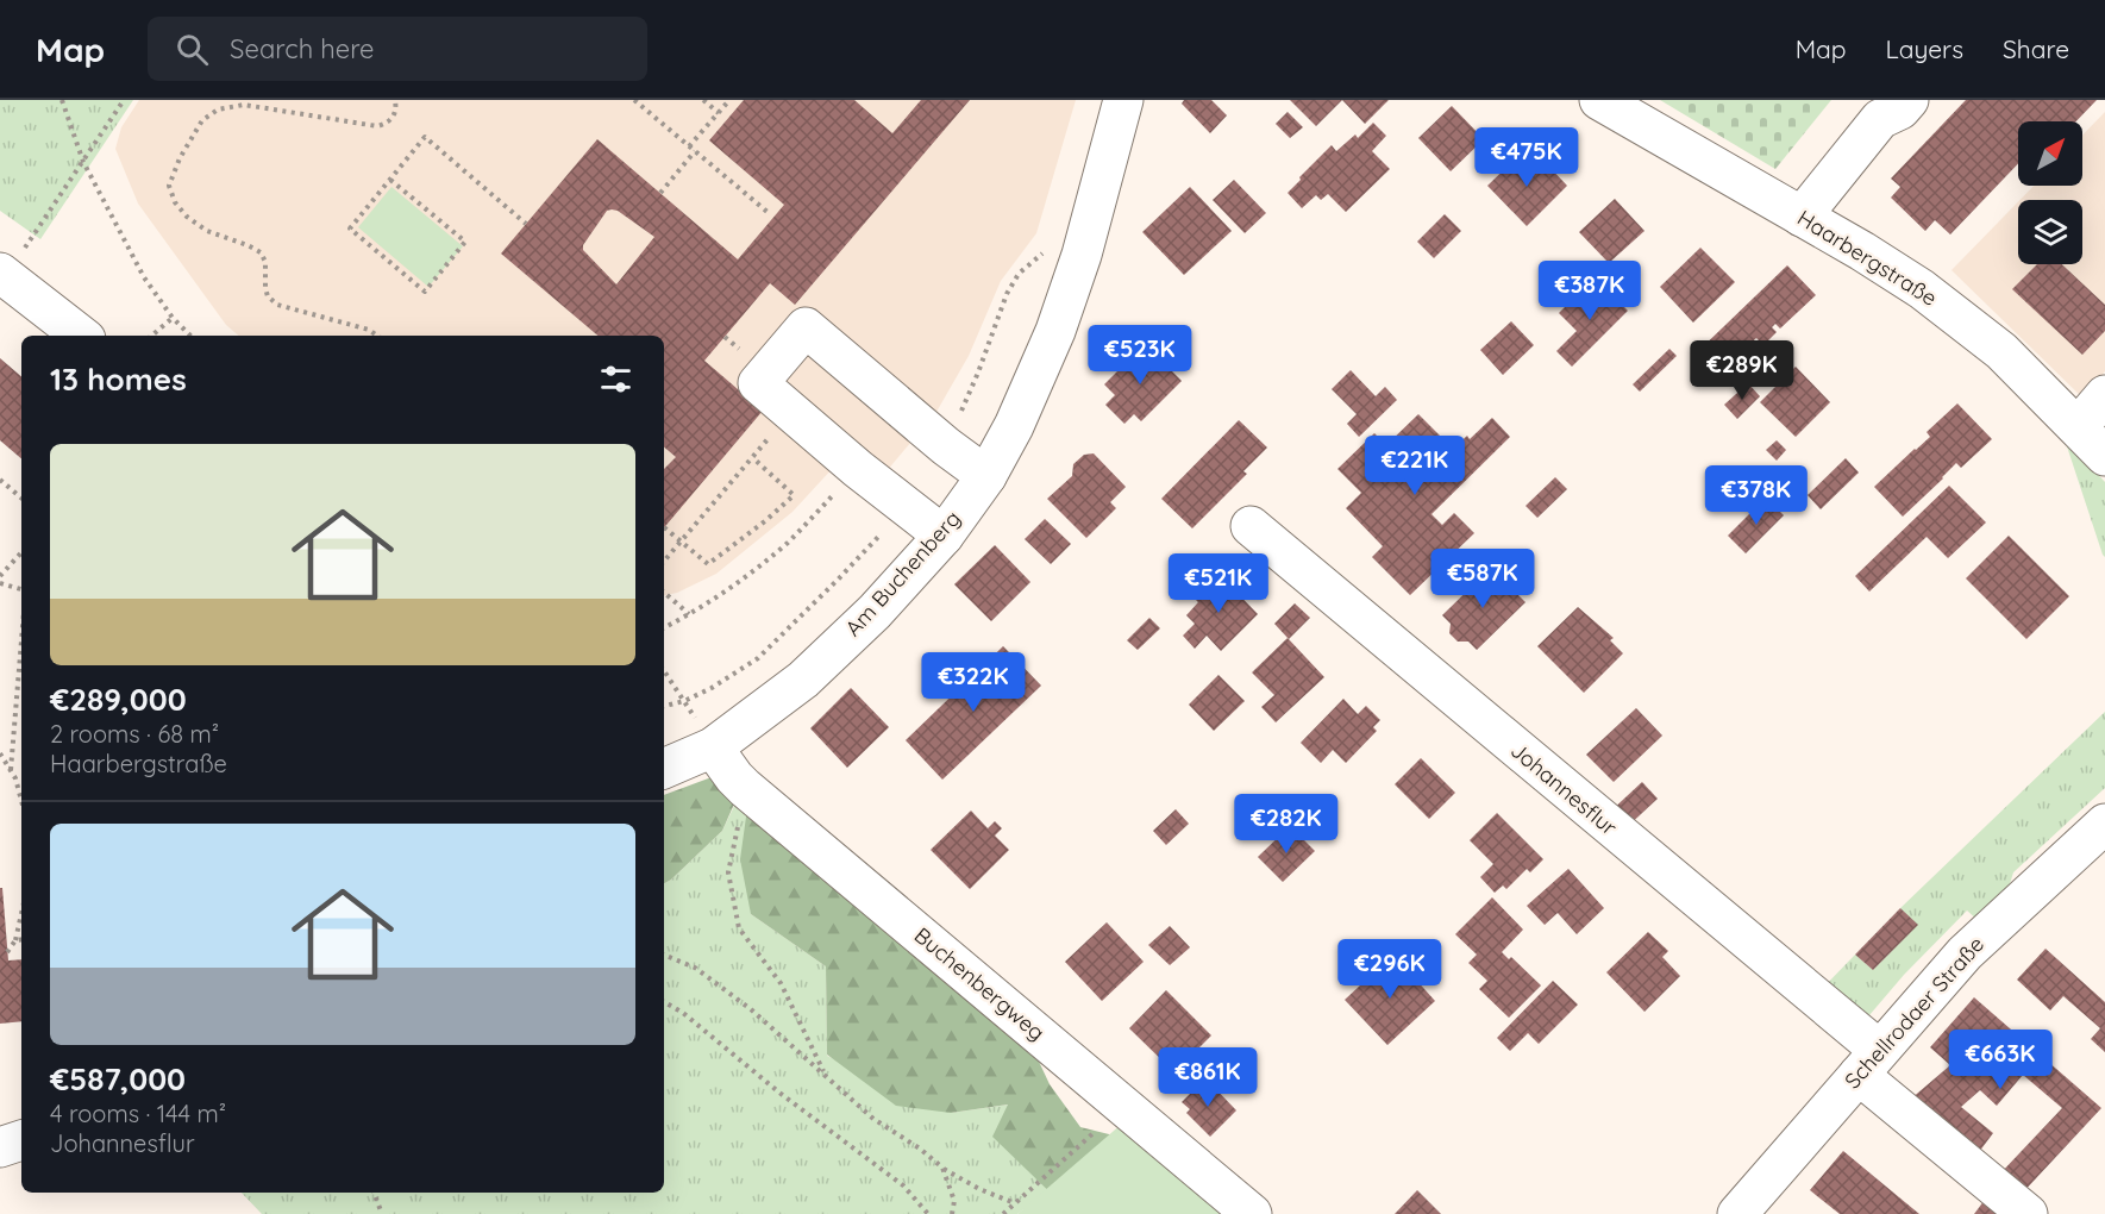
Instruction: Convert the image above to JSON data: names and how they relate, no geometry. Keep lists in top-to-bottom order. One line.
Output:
{"streets":{"street":["Haarbergstraße","Am Buchenberg","Johannesflur","Buchenbergweg","Schellrodaer Straße"]},"crossings":[["Am Buchenberg","Buchenbergweg"],["Johannesflur","Schellrodaer Straße"]],"north":"top right","page":{"header":"Map","search":"Search here","nav":["Map","Layers","Share"],"price":["€475K","€387K","€523K","€289K","€221K","€378K","€587K","€521K","€322K","€282K","€296K","€663K","€861K"],"heading":"13 homes","list":[{"name":"€289,000","note":"2 rooms · 68 m² · Haarbergstraße"},{"name":"€587,000","note":"4 rooms · 144 m² · Johannesflur"}]}}
